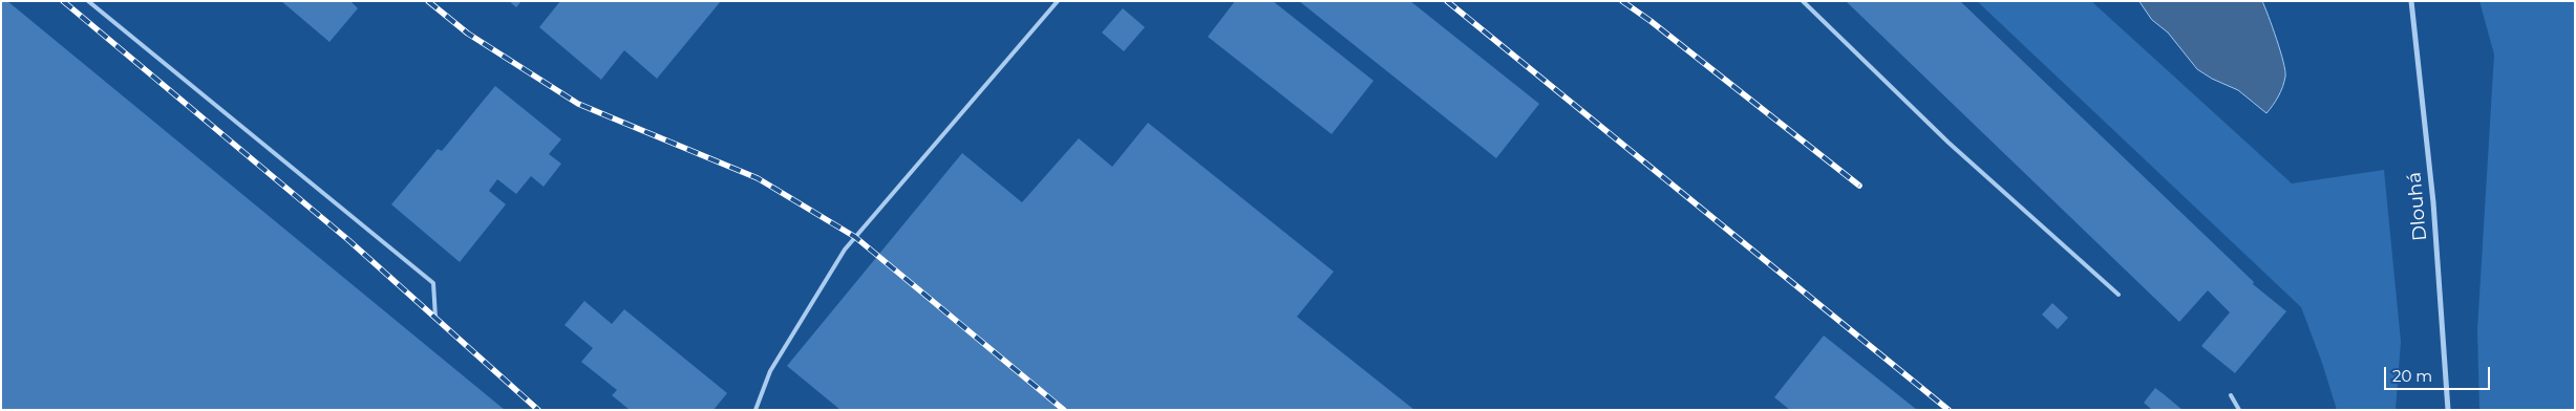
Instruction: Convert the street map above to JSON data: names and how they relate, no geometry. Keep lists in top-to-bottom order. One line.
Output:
{"streets":{"street":["Dlouhá"]},"scale_bar":"20 m"}
